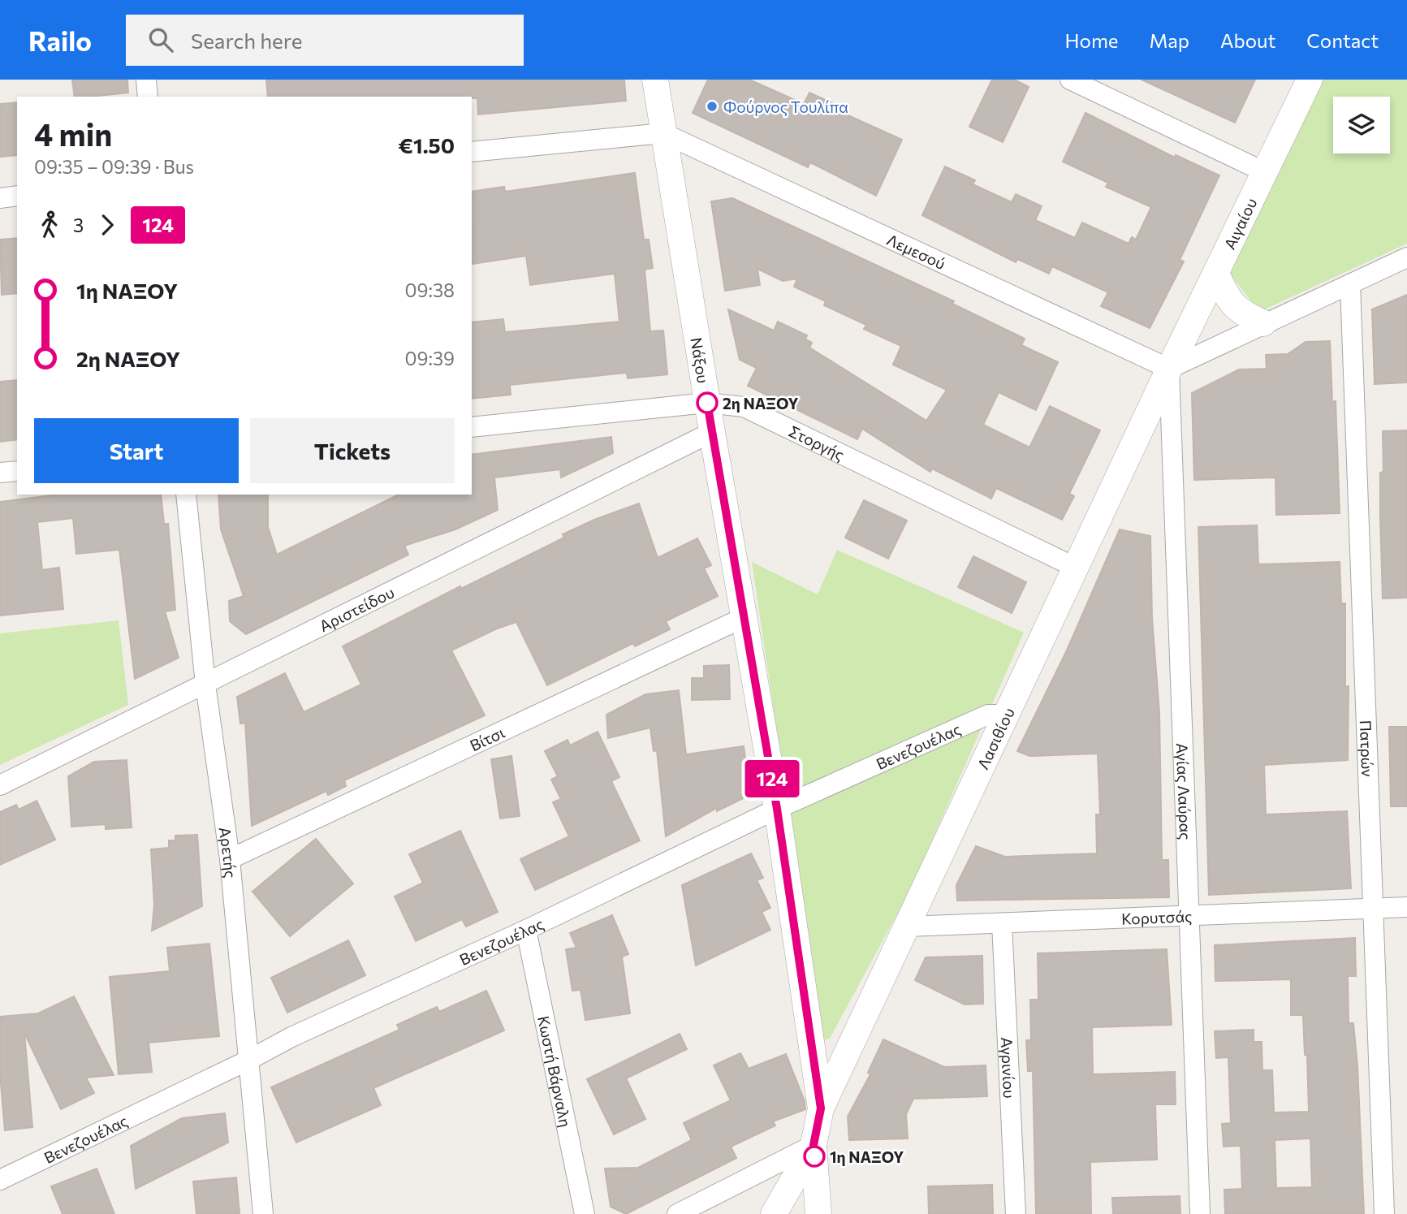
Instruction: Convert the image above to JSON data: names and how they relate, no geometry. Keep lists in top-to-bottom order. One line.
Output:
{"streets":{"street":["Αιγαίου","Λεμεσού","Νάξου","Στοργής","Αριστείδου","Βίτσι","Λασιθίου","Βενεζουέλας","Πατρών","Αγίας Λαύρας","Αρετής","Κορυτσάς","Αγρινίου","Κωστή Βάρναλη"]},"crossings":[["Αιγαίου","Λεμεσού"],["Αιγαίου","Λασιθίου"],["Αιγαίου","Αγίας Λαύρας"],["Λεμεσού","Νάξου"],["Λεμεσού","Λασιθίου"],["Λεμεσού","Αγίας Λαύρας"],["Νάξου","Στοργής"],["Νάξου","Αριστείδου"],["Νάξου","Βίτσι"],["Νάξου","Λασιθίου"],["Νάξου","Βενεζουέλας"],["Στοργής","Λασιθίου"],["Αριστείδου","Αρετής"],["Βίτσι","Αρετής"],["Λασιθίου","Βενεζουέλας"],["Λασιθίου","Αγίας Λαύρας"],["Λασιθίου","Κορυτσάς"],["Βενεζουέλας","Αρετής"],["Βενεζουέλας","Κωστή Βάρναλη"],["Πατρών","Κορυτσάς"],["Αγίας Λαύρας","Κορυτσάς"],["Κορυτσάς","Αγρινίου"]],"places":["Φούρνος Τουλίπα","2η ΝΑΞΟΥ","1η ΝΑΞΟΥ"],"lines":["bus line 124"],"page":{"header":"Railo","search":"Search here","nav":["Home","Map","About","Contact"],"on_map":"124","heading":["4 min","09:35 – 09:39 · Bus","€1.50"],"legs":["3","124"],"list":[{"name":"1η ΝΑΞΟΥ","value":"09:38"},{"name":"2η ΝΑΞΟΥ","value":"09:39"}],"buttons":["Start","Tickets"]}}
